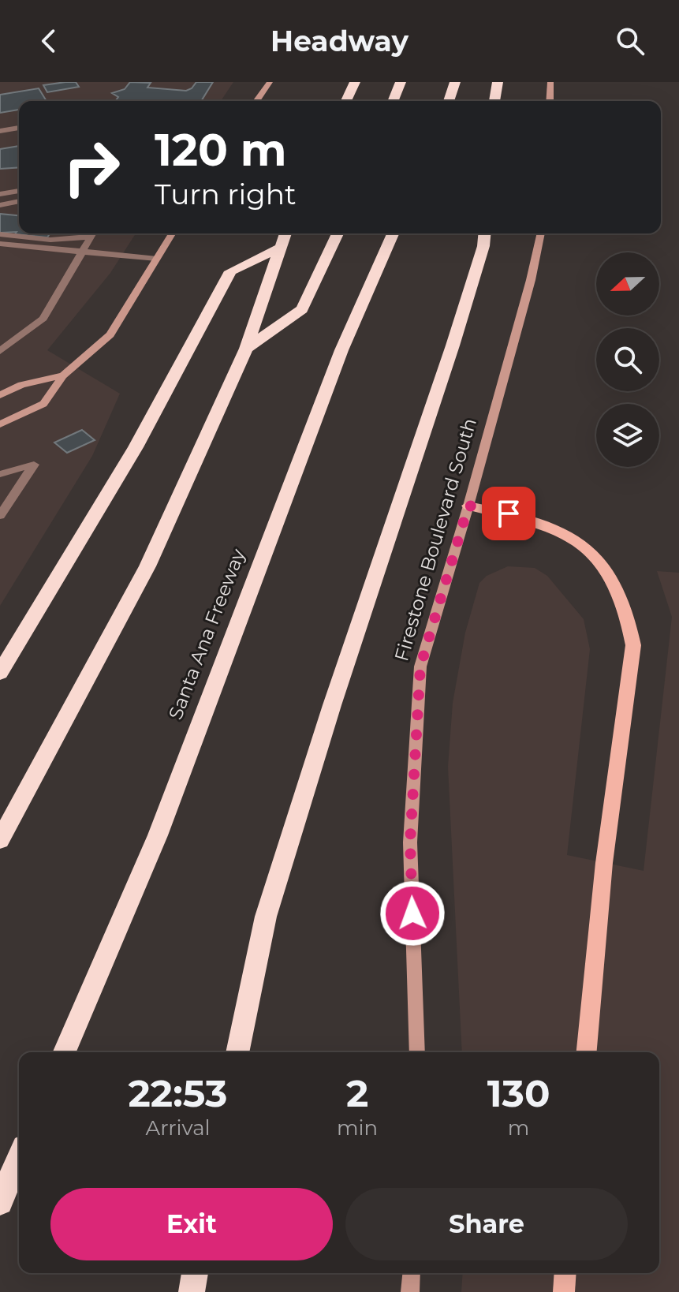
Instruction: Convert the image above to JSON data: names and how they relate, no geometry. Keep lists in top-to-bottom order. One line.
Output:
{"streets":{"highway":["Santa Ana Freeway"],"street":["Firestone Boulevard South"]},"north":"left","page":{"header":"Headway","turn":["120 m","Turn right"],"eta":["22:53","Arrival","2","min","130","m"],"buttons":["Exit","Share"]}}
